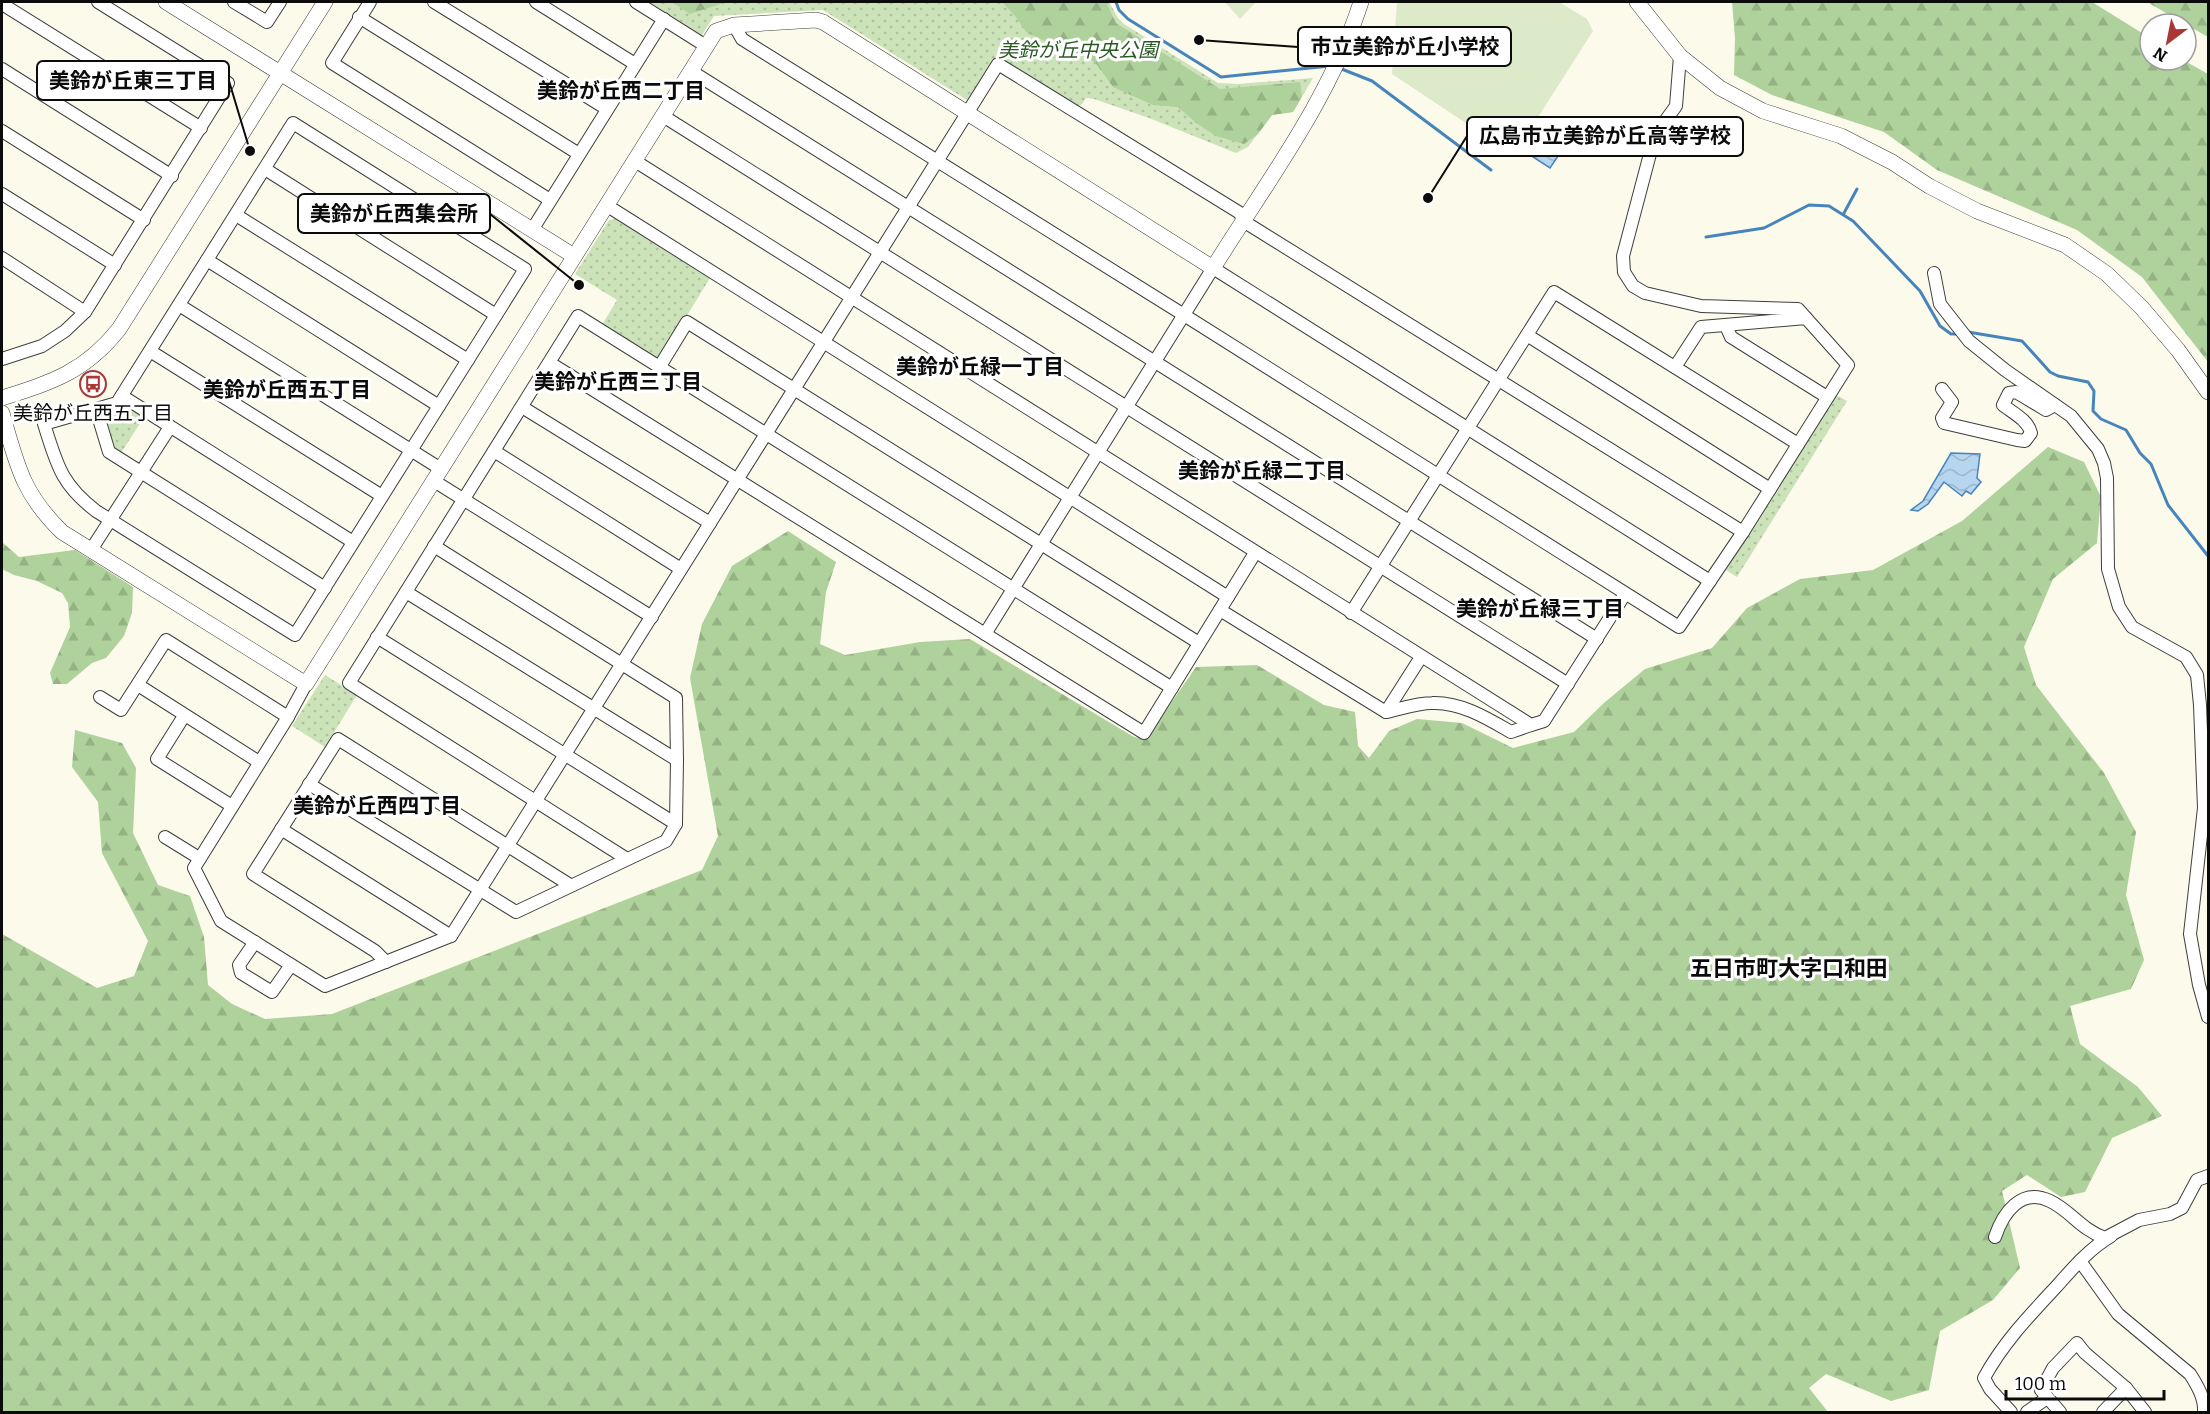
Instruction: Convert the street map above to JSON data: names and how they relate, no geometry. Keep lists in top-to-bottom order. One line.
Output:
{"districts":["美鈴が丘西二丁目","美鈴が丘緑一丁目","美鈴が丘西三丁目","美鈴が丘西五丁目","美鈴が丘緑二丁目","美鈴が丘緑三丁目","美鈴が丘西四丁目","五日市町大字口和田"],"parks":["美鈴が丘中央公園"],"places":{"other":["市立美鈴が丘小学校","美鈴が丘東三丁目","広島市立美鈴が丘高等学校","美鈴が丘西集会所"],"bus stop":["美鈴が丘西五丁目"]},"scale_bar":"100 m","north":"bottom left"}
